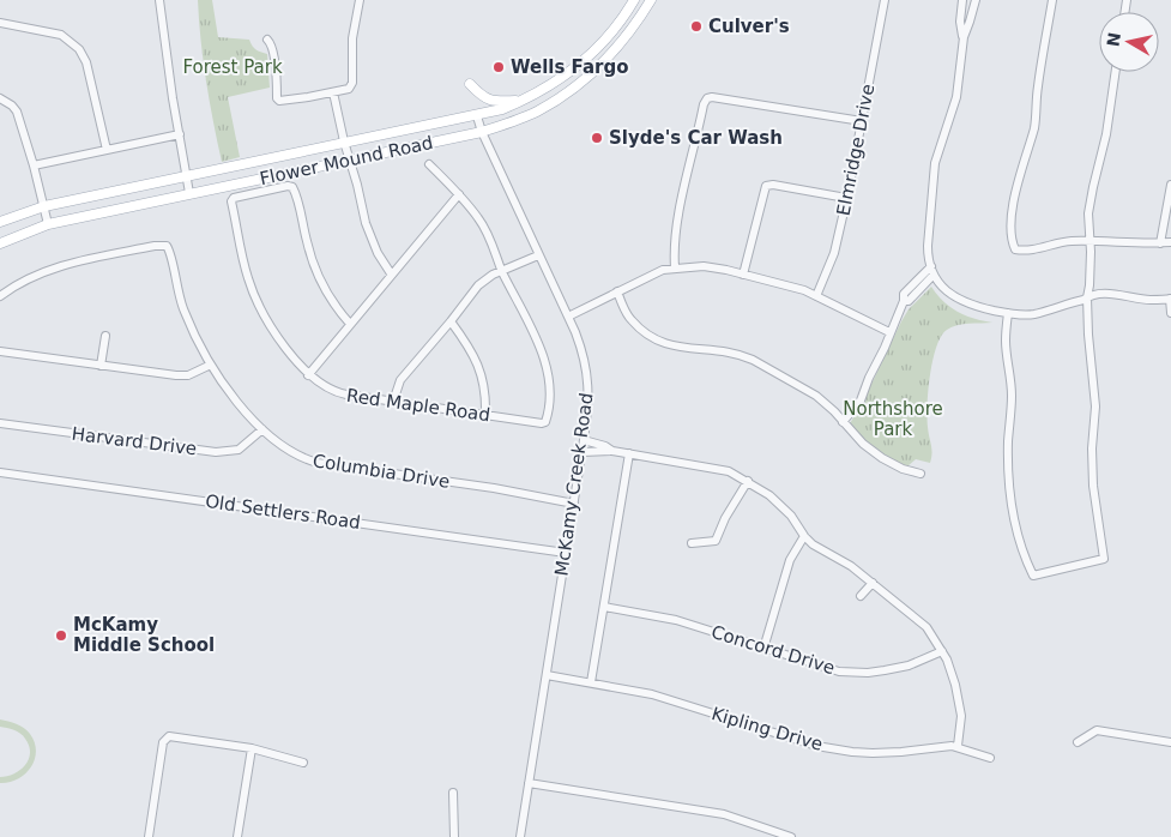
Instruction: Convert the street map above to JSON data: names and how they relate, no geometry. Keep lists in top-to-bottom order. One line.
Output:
{"streets":{"main road":["Flower Mound Road"],"street":["Elmridge Drive","Red Maple Road","Harvard Drive","Columbia Drive","McKamy Creek Road","Old Settlers Road","Concord Drive","Kipling Drive"]},"crossings":[["Flower Mound Road","McKamy Creek Road"],["Harvard Drive","Columbia Drive"],["Columbia Drive","McKamy Creek Road"],["McKamy Creek Road","Old Settlers Road"],["McKamy Creek Road","Kipling Drive"]],"parks":["Forest Park","Northshore Park"],"places":["Culver's","Wells Fargo","Slyde's Car Wash","McKamy Middle School"],"north":"left"}
